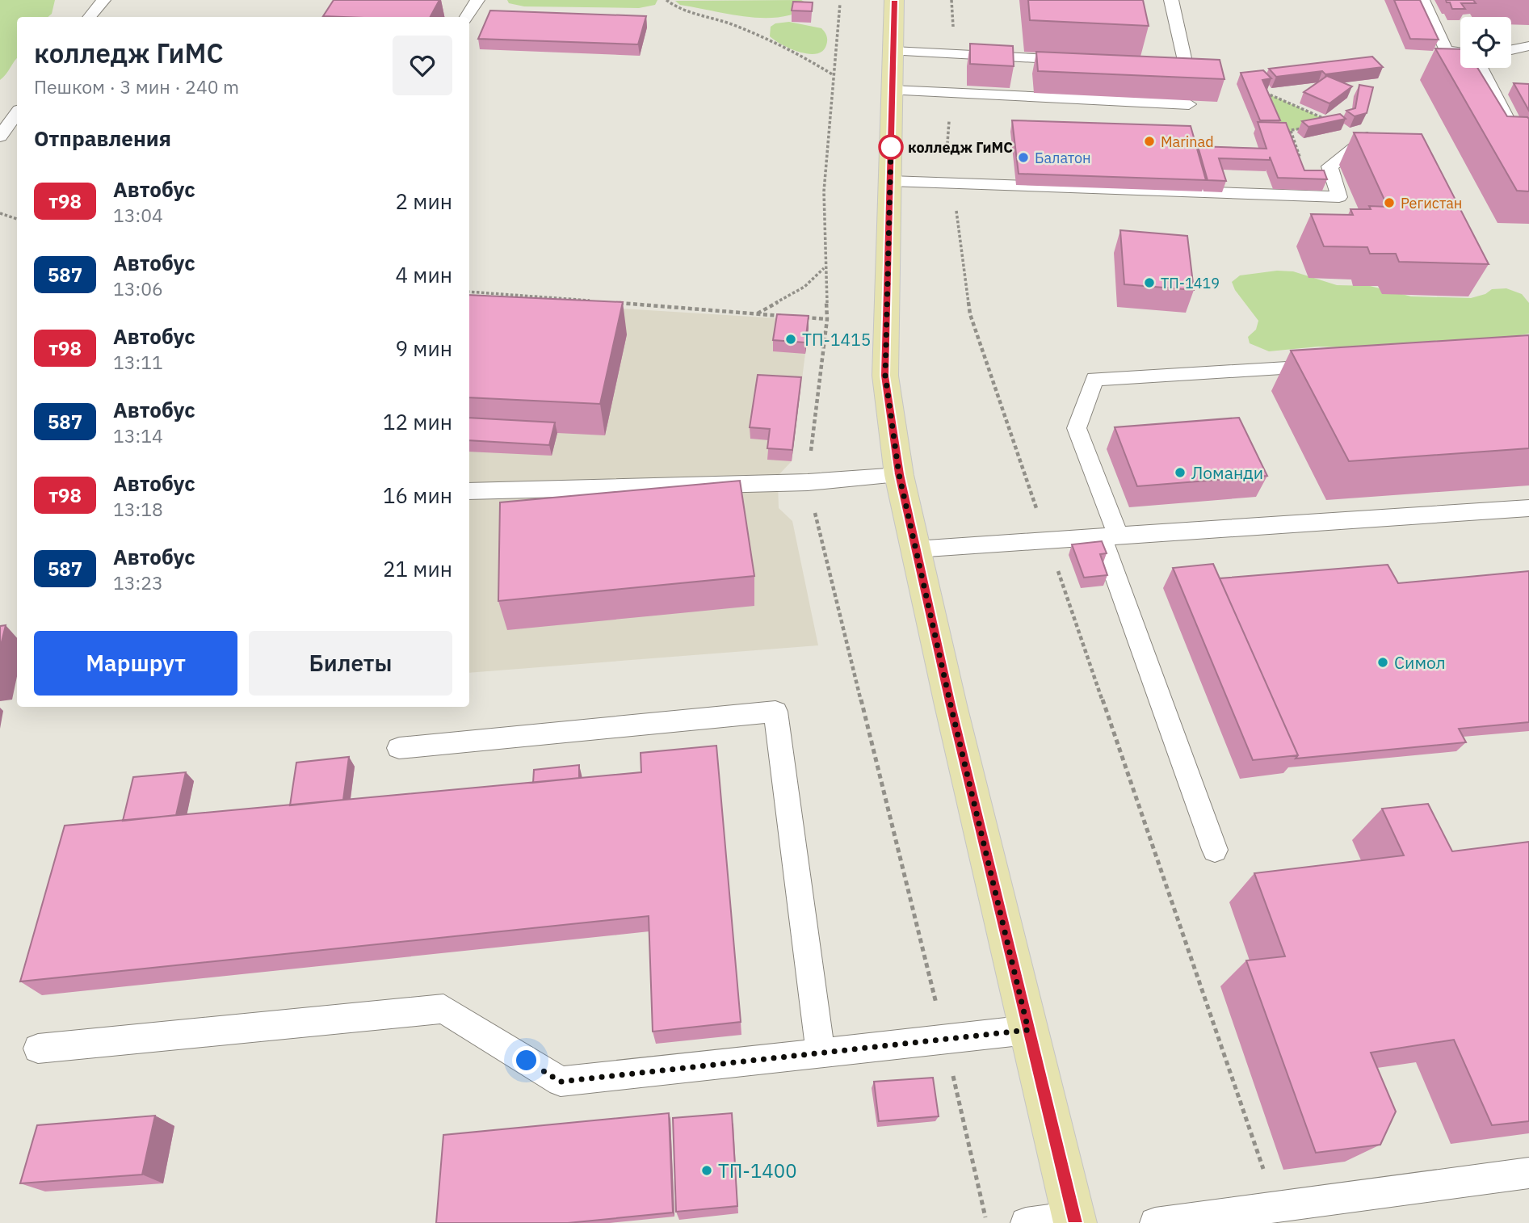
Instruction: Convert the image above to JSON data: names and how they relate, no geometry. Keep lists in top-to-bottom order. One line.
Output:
{"places":["Marinad","колледж ГиМС","Балатон","Регистан","ТП-1419","ТП-1415","Ломанди","Симол","ТП-1400"],"lines":["bus line т98"],"page":{"heading":[["колледж ГиМС","Пешком · 3 мин · 240 m"],"Отправления"],"list":[{"mark":"т98","name":"Автобус","note":"13:04","value":"2 мин"},{"mark":"587","name":"Автобус","note":"13:06","value":"4 мин"},{"mark":"т98","name":"Автобус","note":"13:11","value":"9 мин"},{"mark":"587","name":"Автобус","note":"13:14","value":"12 мин"},{"mark":"т98","name":"Автобус","note":"13:18","value":"16 мин"},{"mark":"587","name":"Автобус","note":"13:23","value":"21 мин"}],"buttons":["Маршрут","Билеты"]}}
